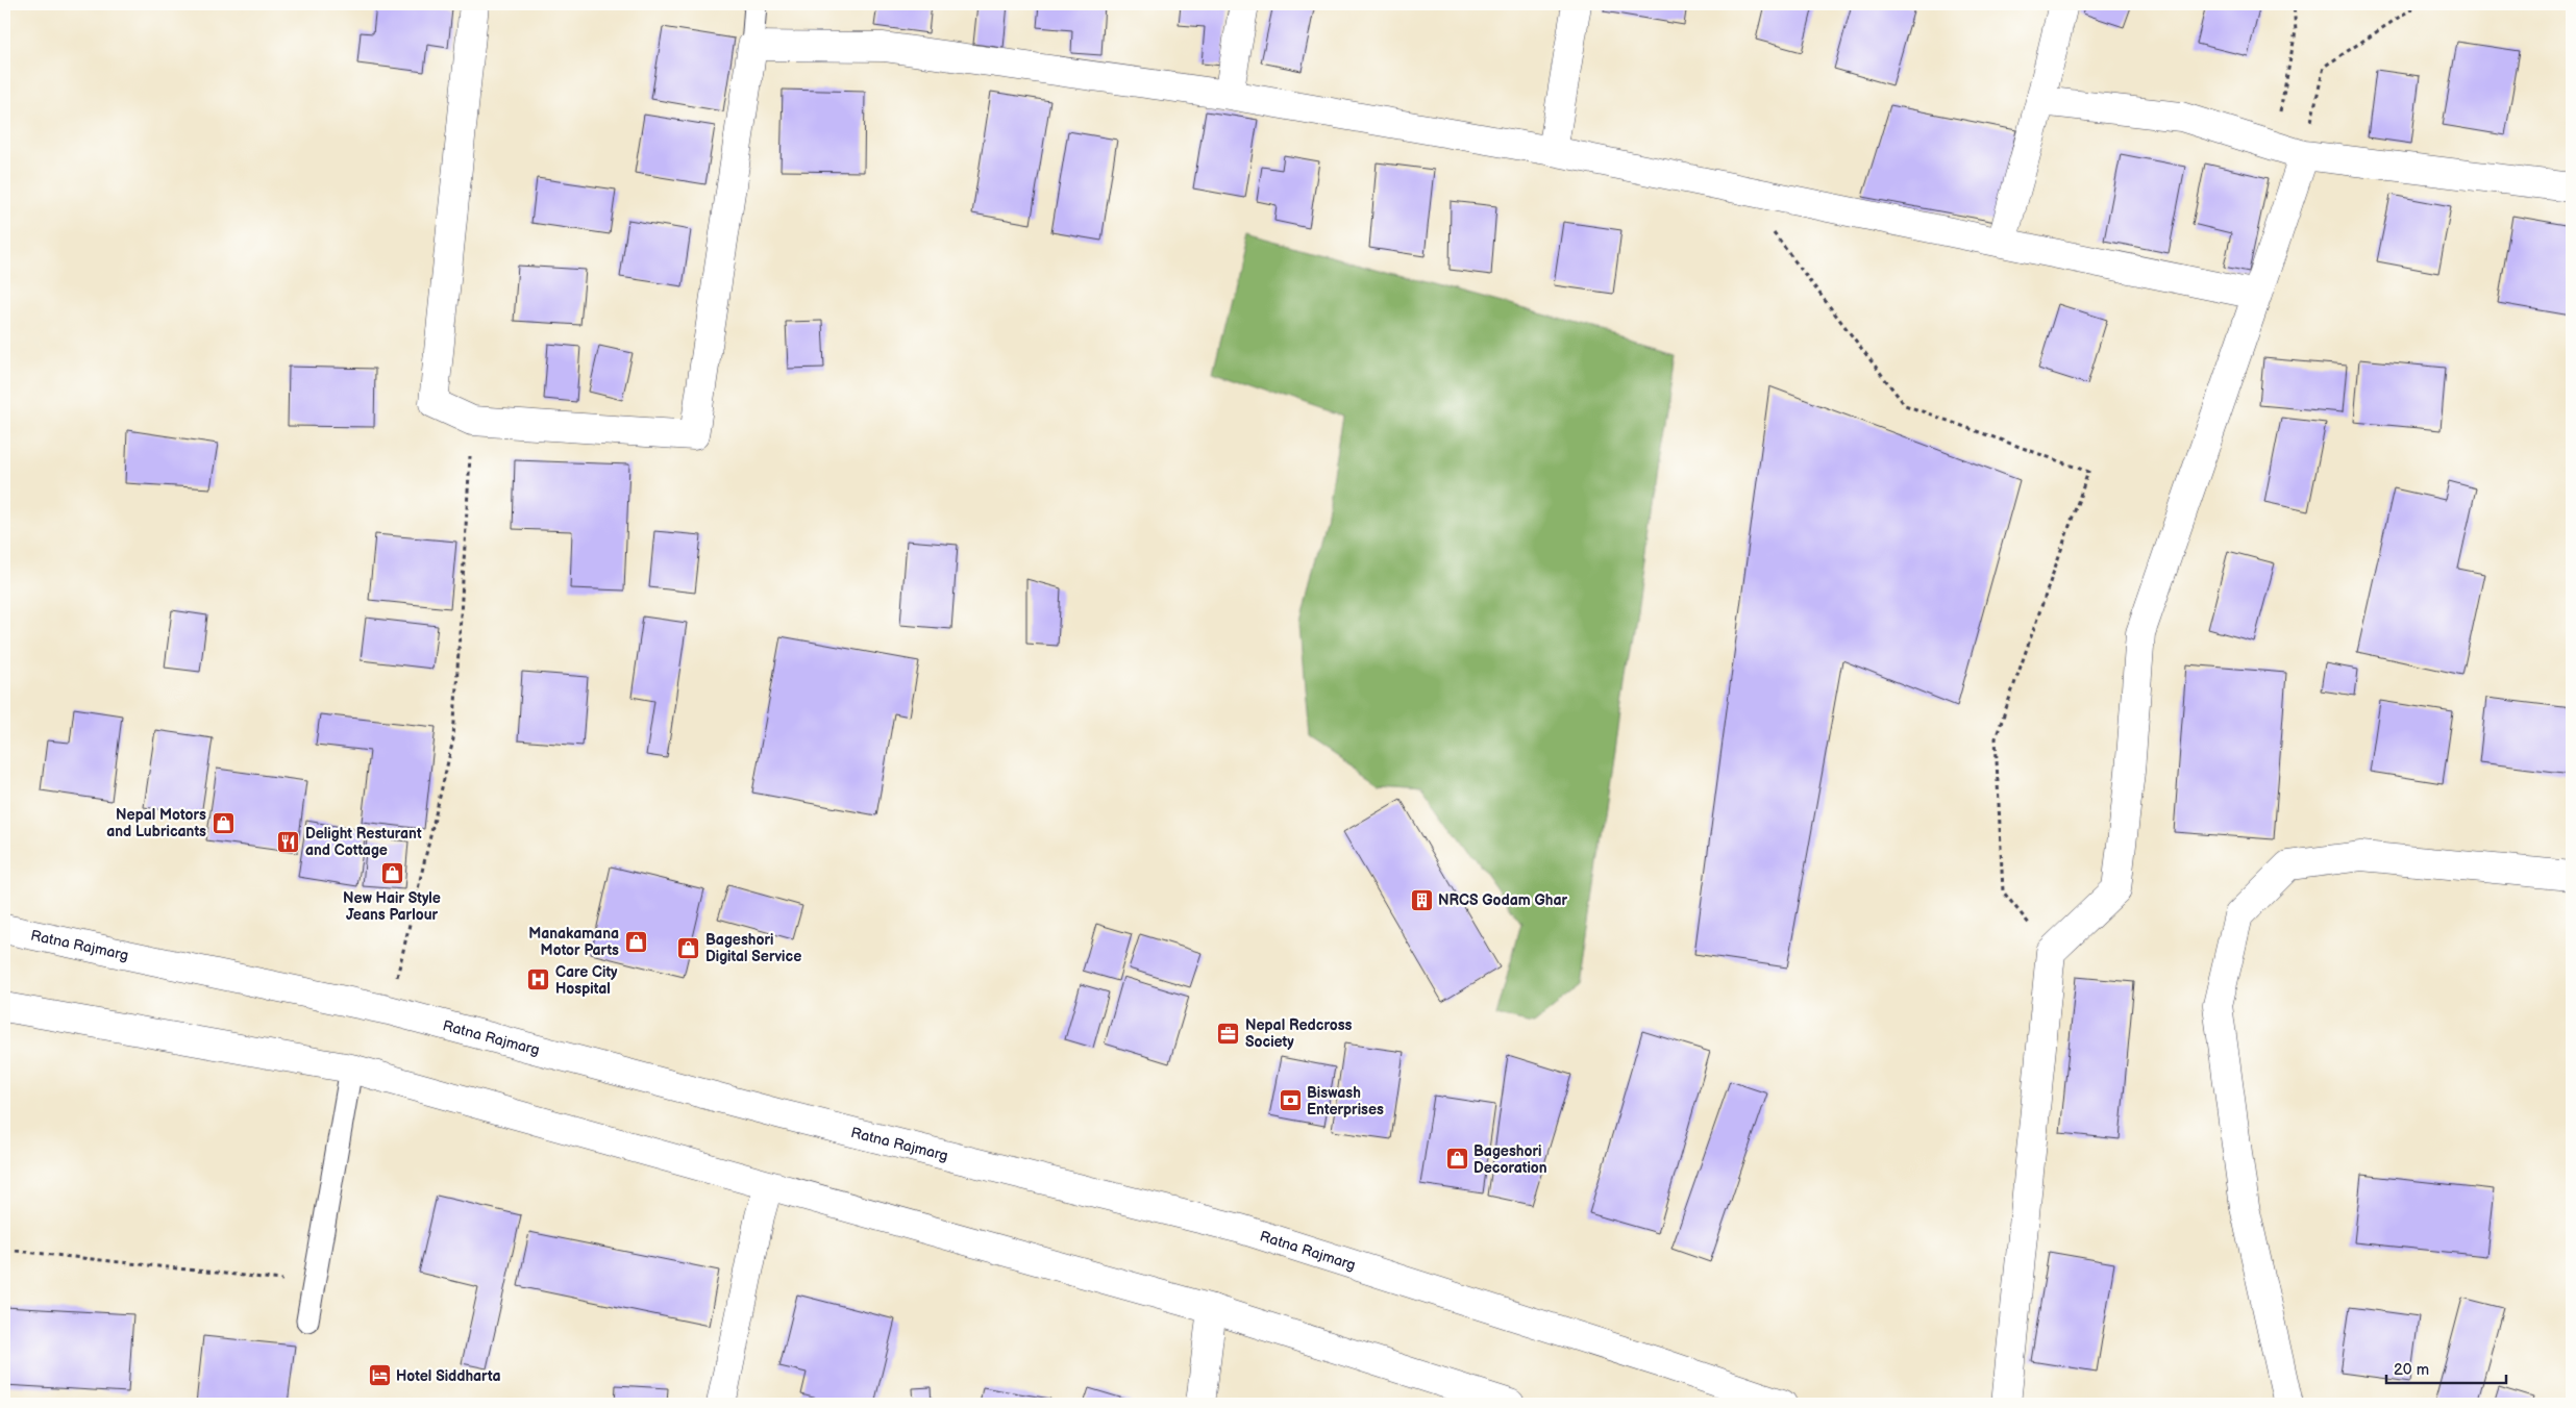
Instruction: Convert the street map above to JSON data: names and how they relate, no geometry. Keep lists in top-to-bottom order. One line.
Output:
{"streets":{"main road":["Ratna Rajmarg"]},"places":{"shop":["Nepal Motors and Lubricants","New Hair Style Jeans Parlour","Manakamana Motor Parts","Bageshori Digital Service","Bageshori Decoration"],"restaurant":["Delight Resturant and Cottage"],"building":["NRCS Godam Ghar"],"hospital":["Care City Hospital"],"office":["Nepal Redcross Society"],"bank":["Biswash Enterprises"],"hotel":["Hotel Siddharta"]},"scale_bar":"20 m"}
